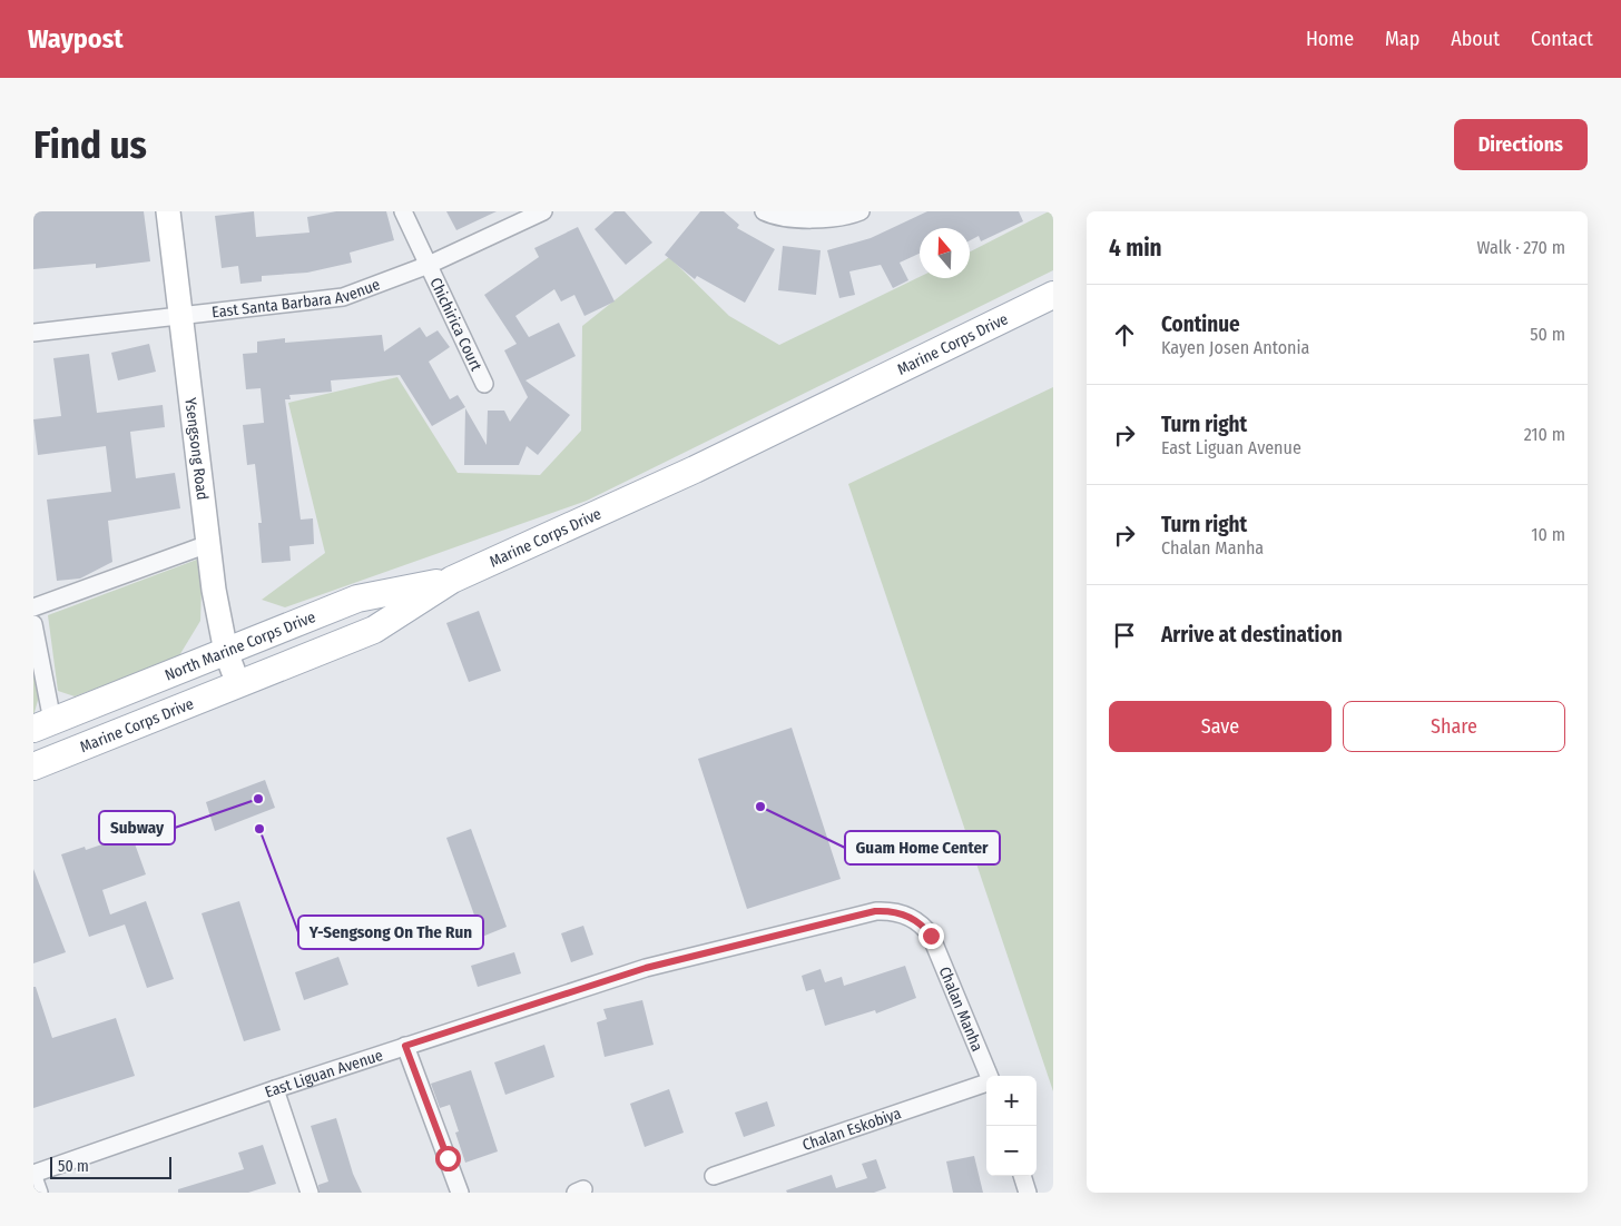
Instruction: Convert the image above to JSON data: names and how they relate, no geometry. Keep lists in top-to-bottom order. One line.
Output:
{"streets":{"main road":["Marine Corps Drive","Ysengsong Road","North Marine Corps Drive"],"street":["East Santa Barbara Avenue","Chichirica Court","Chalan Manha","East Liguan Avenue","Chalan Eskobiya"]},"crossings":[["East Santa Barbara Avenue","Chichirica Court"],["East Santa Barbara Avenue","Ysengsong Road"],["Marine Corps Drive","Ysengsong Road"],["Marine Corps Drive","North Marine Corps Drive"],["Ysengsong Road","North Marine Corps Drive"],["Chalan Manha","East Liguan Avenue"]],"places":["Subway","Guam Home Center","Y-Sengsong On The Run"],"scale_bar":"50 m","north":"top","page":{"header":"Waypost","nav":["Home","Map","About","Contact"],"buttons":["Directions",["Save","Share"]],"title":"Find us","heading":["4 min","Walk · 270 m"],"list":[["Continue","Kayen Josen Antonia","50 m"],["Turn right","East Liguan Avenue","210 m"],["Turn right","Chalan Manha","10 m"],"Arrive at destination"],"map_buttons":["+","−"],"scale":"50 m"}}
